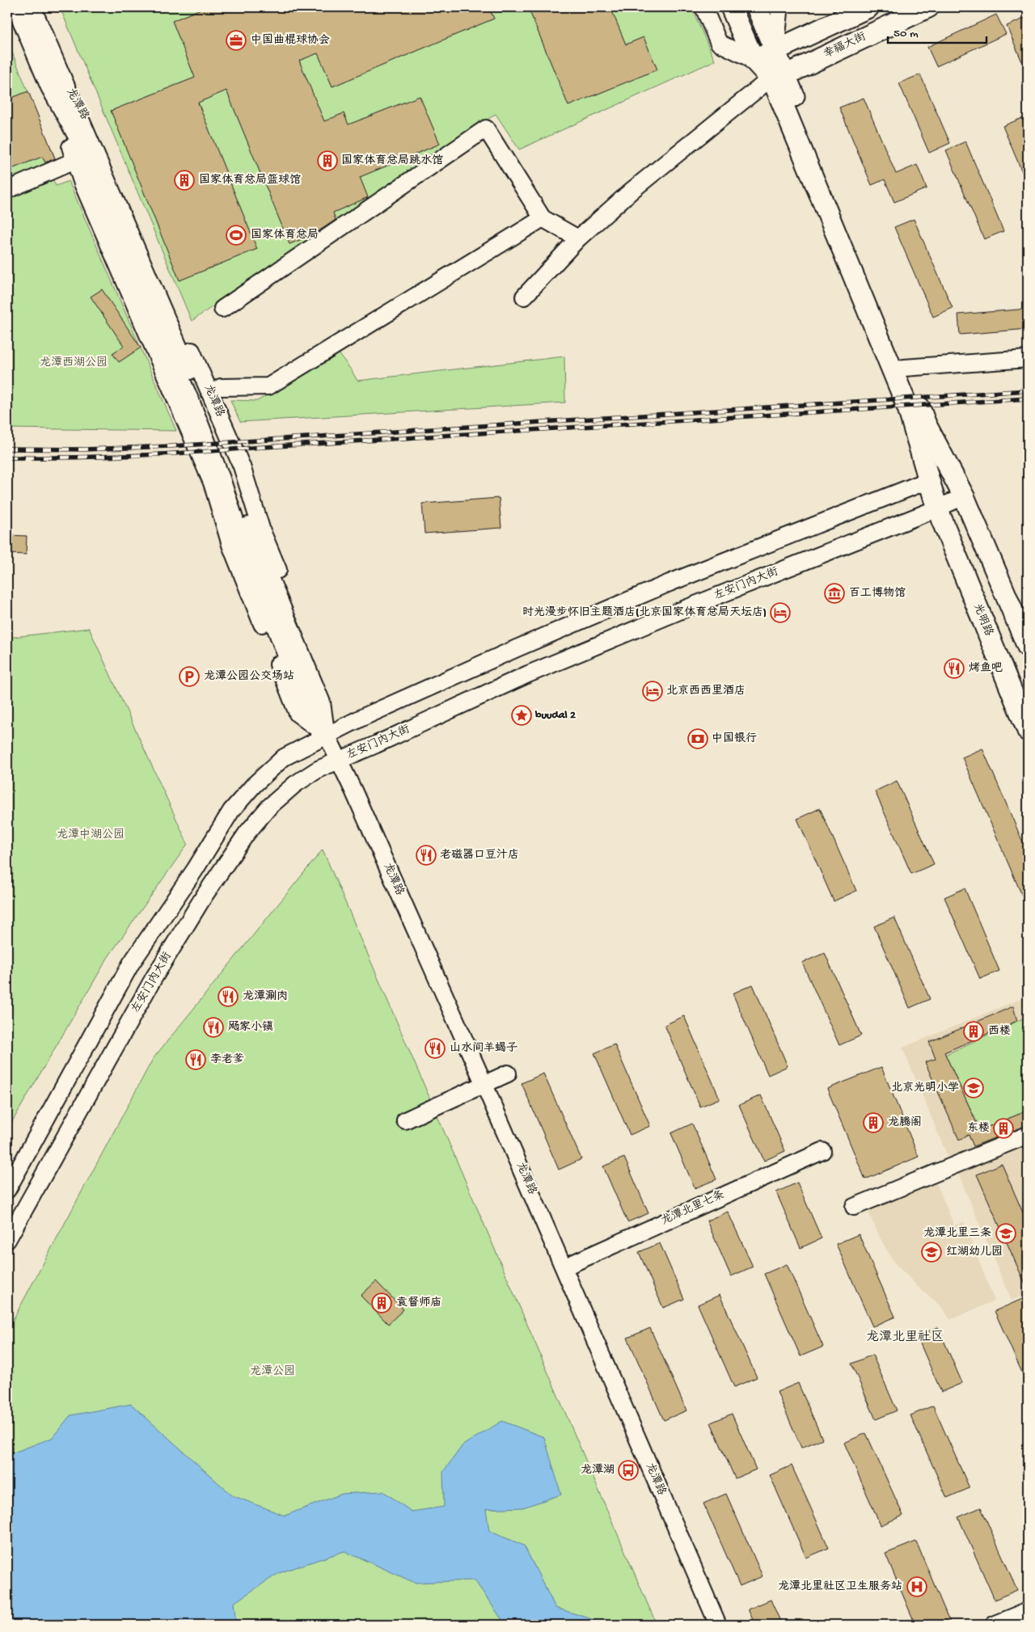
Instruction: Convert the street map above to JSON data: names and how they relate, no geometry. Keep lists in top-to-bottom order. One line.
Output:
{"streets":{"main road":["幸福大街","光明路"],"street":["龙潭路","左安门内大街","龙潭北里七条"]},"crossings":[["幸福大街","光明路"],["龙潭路","左安门内大街"],["龙潭路","龙潭北里七条"],["左安门内大街","光明路"]],"districts":["龙潭北里社区"],"parks":["龙潭西湖公园","龙潭中湖公园","龙潭公园"],"places":{"office":["中国曲棍球协会"],"building":["国家体育总局跳水馆","国家体育总局篮球馆","西楼","龙腾阁","东楼","袁督师庙"],"sports":["国家体育总局"],"museum":["百工博物馆"],"hotel":["时光漫步怀旧主题酒店(北京国家体育总局天坛店)","北京西西里酒店"],"restaurant":["烤鱼吧","老磁器口豆汁店","龙潭涮肉","飏家小镇","山水间羊蝎子","李老爹"],"parking":["龙潭公园公交场站"],"place":["buudal 2"],"bank":["中国银行"],"school or university":["北京光明小学","龙潭北里三条","红湖幼儿园"],"bus stop":["龙潭湖"],"hospital":["龙潭北里社区卫生服务站"]},"scale_bar":"50 m"}
